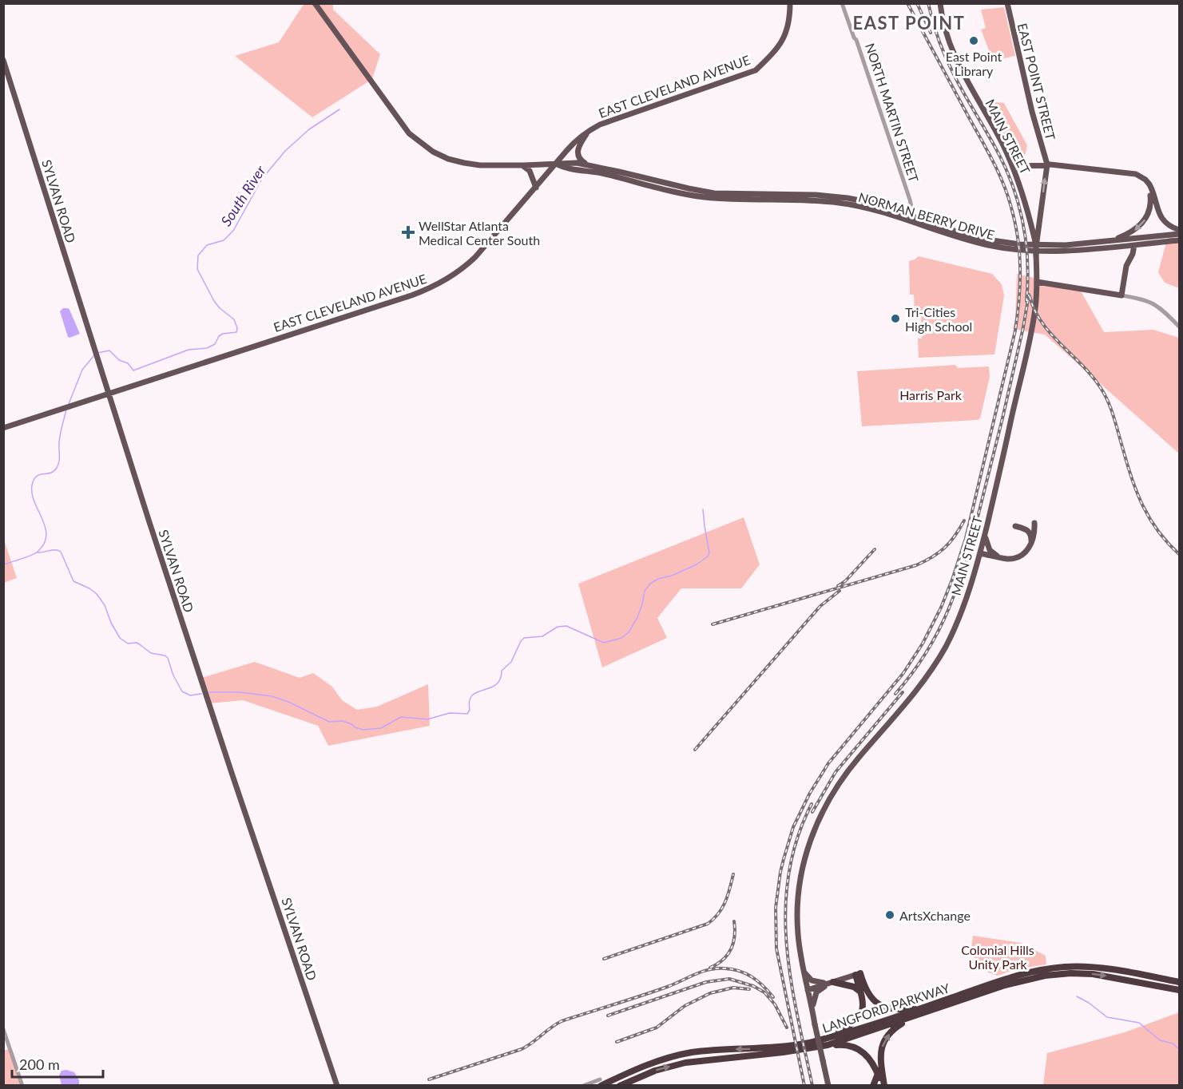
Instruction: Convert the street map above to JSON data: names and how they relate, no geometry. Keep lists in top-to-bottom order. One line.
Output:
{"streets":{"highway":["LANGFORD PARKWAY"],"main road":["EAST POINT STREET","EAST CLEVELAND AVENUE","MAIN STREET","SYLVAN ROAD","NORMAN BERRY DRIVE"],"street":["NORTH MARTIN STREET"]},"crossings":[["EAST CLEVELAND AVENUE","SYLVAN ROAD"],["EAST CLEVELAND AVENUE","NORMAN BERRY DRIVE"],["NORTH MARTIN STREET","NORMAN BERRY DRIVE"]],"districts":["EAST POINT"],"water":["South River"],"parks":["Harris Park","Colonial Hills Unity Park"],"places":{"other":["East Point Library","Tri-Cities High School","ArtsXchange"],"health":["WellStar Atlanta Medical Center South"]},"scale_bar":"200 m"}
